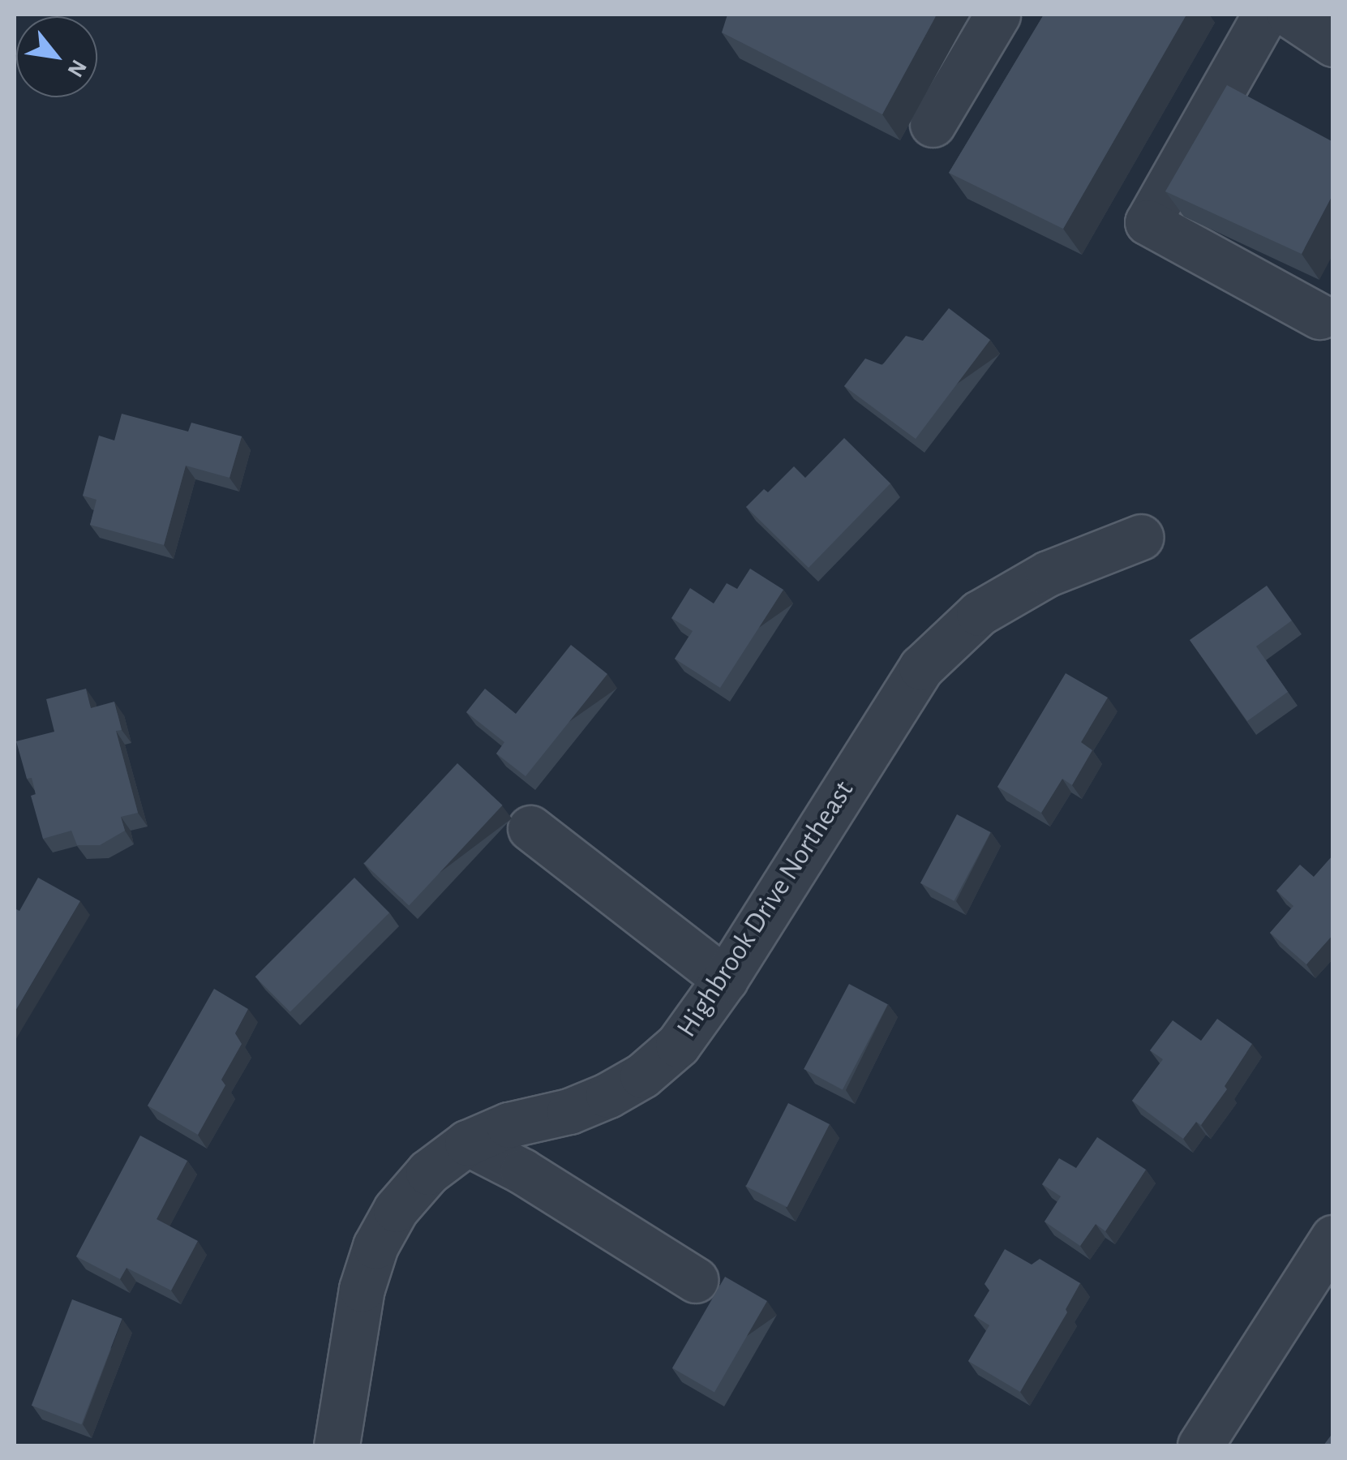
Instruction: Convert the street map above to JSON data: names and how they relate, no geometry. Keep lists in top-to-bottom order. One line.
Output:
{"streets":{"street":["Highbrook Drive Northeast"]},"north":"bottom right"}
